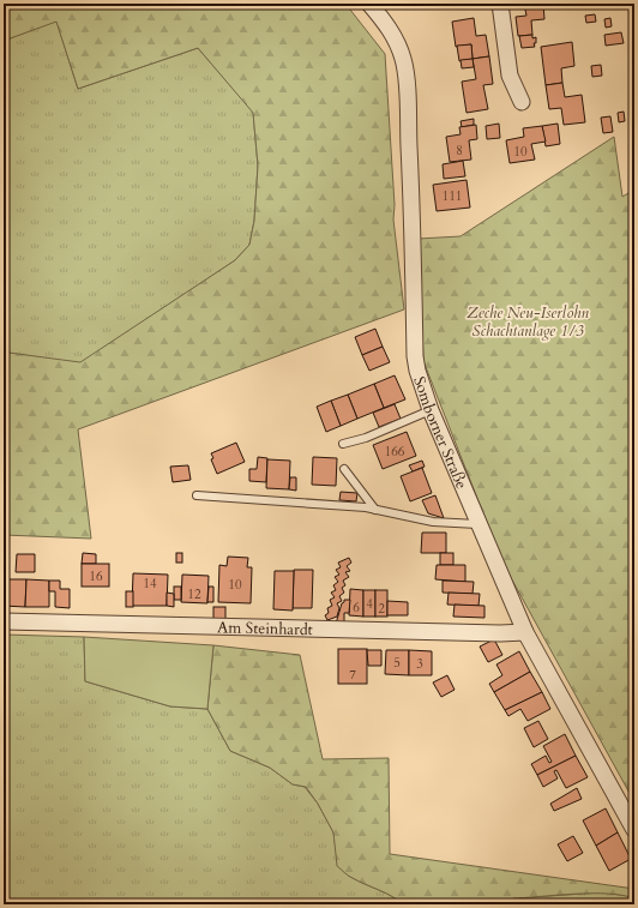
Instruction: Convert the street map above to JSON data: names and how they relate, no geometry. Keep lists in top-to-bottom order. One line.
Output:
{"streets":{"street":["Somborner Straße","Am Steinhardt"]},"crossings":[["Somborner Straße","Am Steinhardt"]],"parks":["Zeche Neu-Iserlohn Schachtanlage 1/3"],"house_numbers":["8","10","111","166","16","14","10","12","4","6","2","5","3","7"]}
